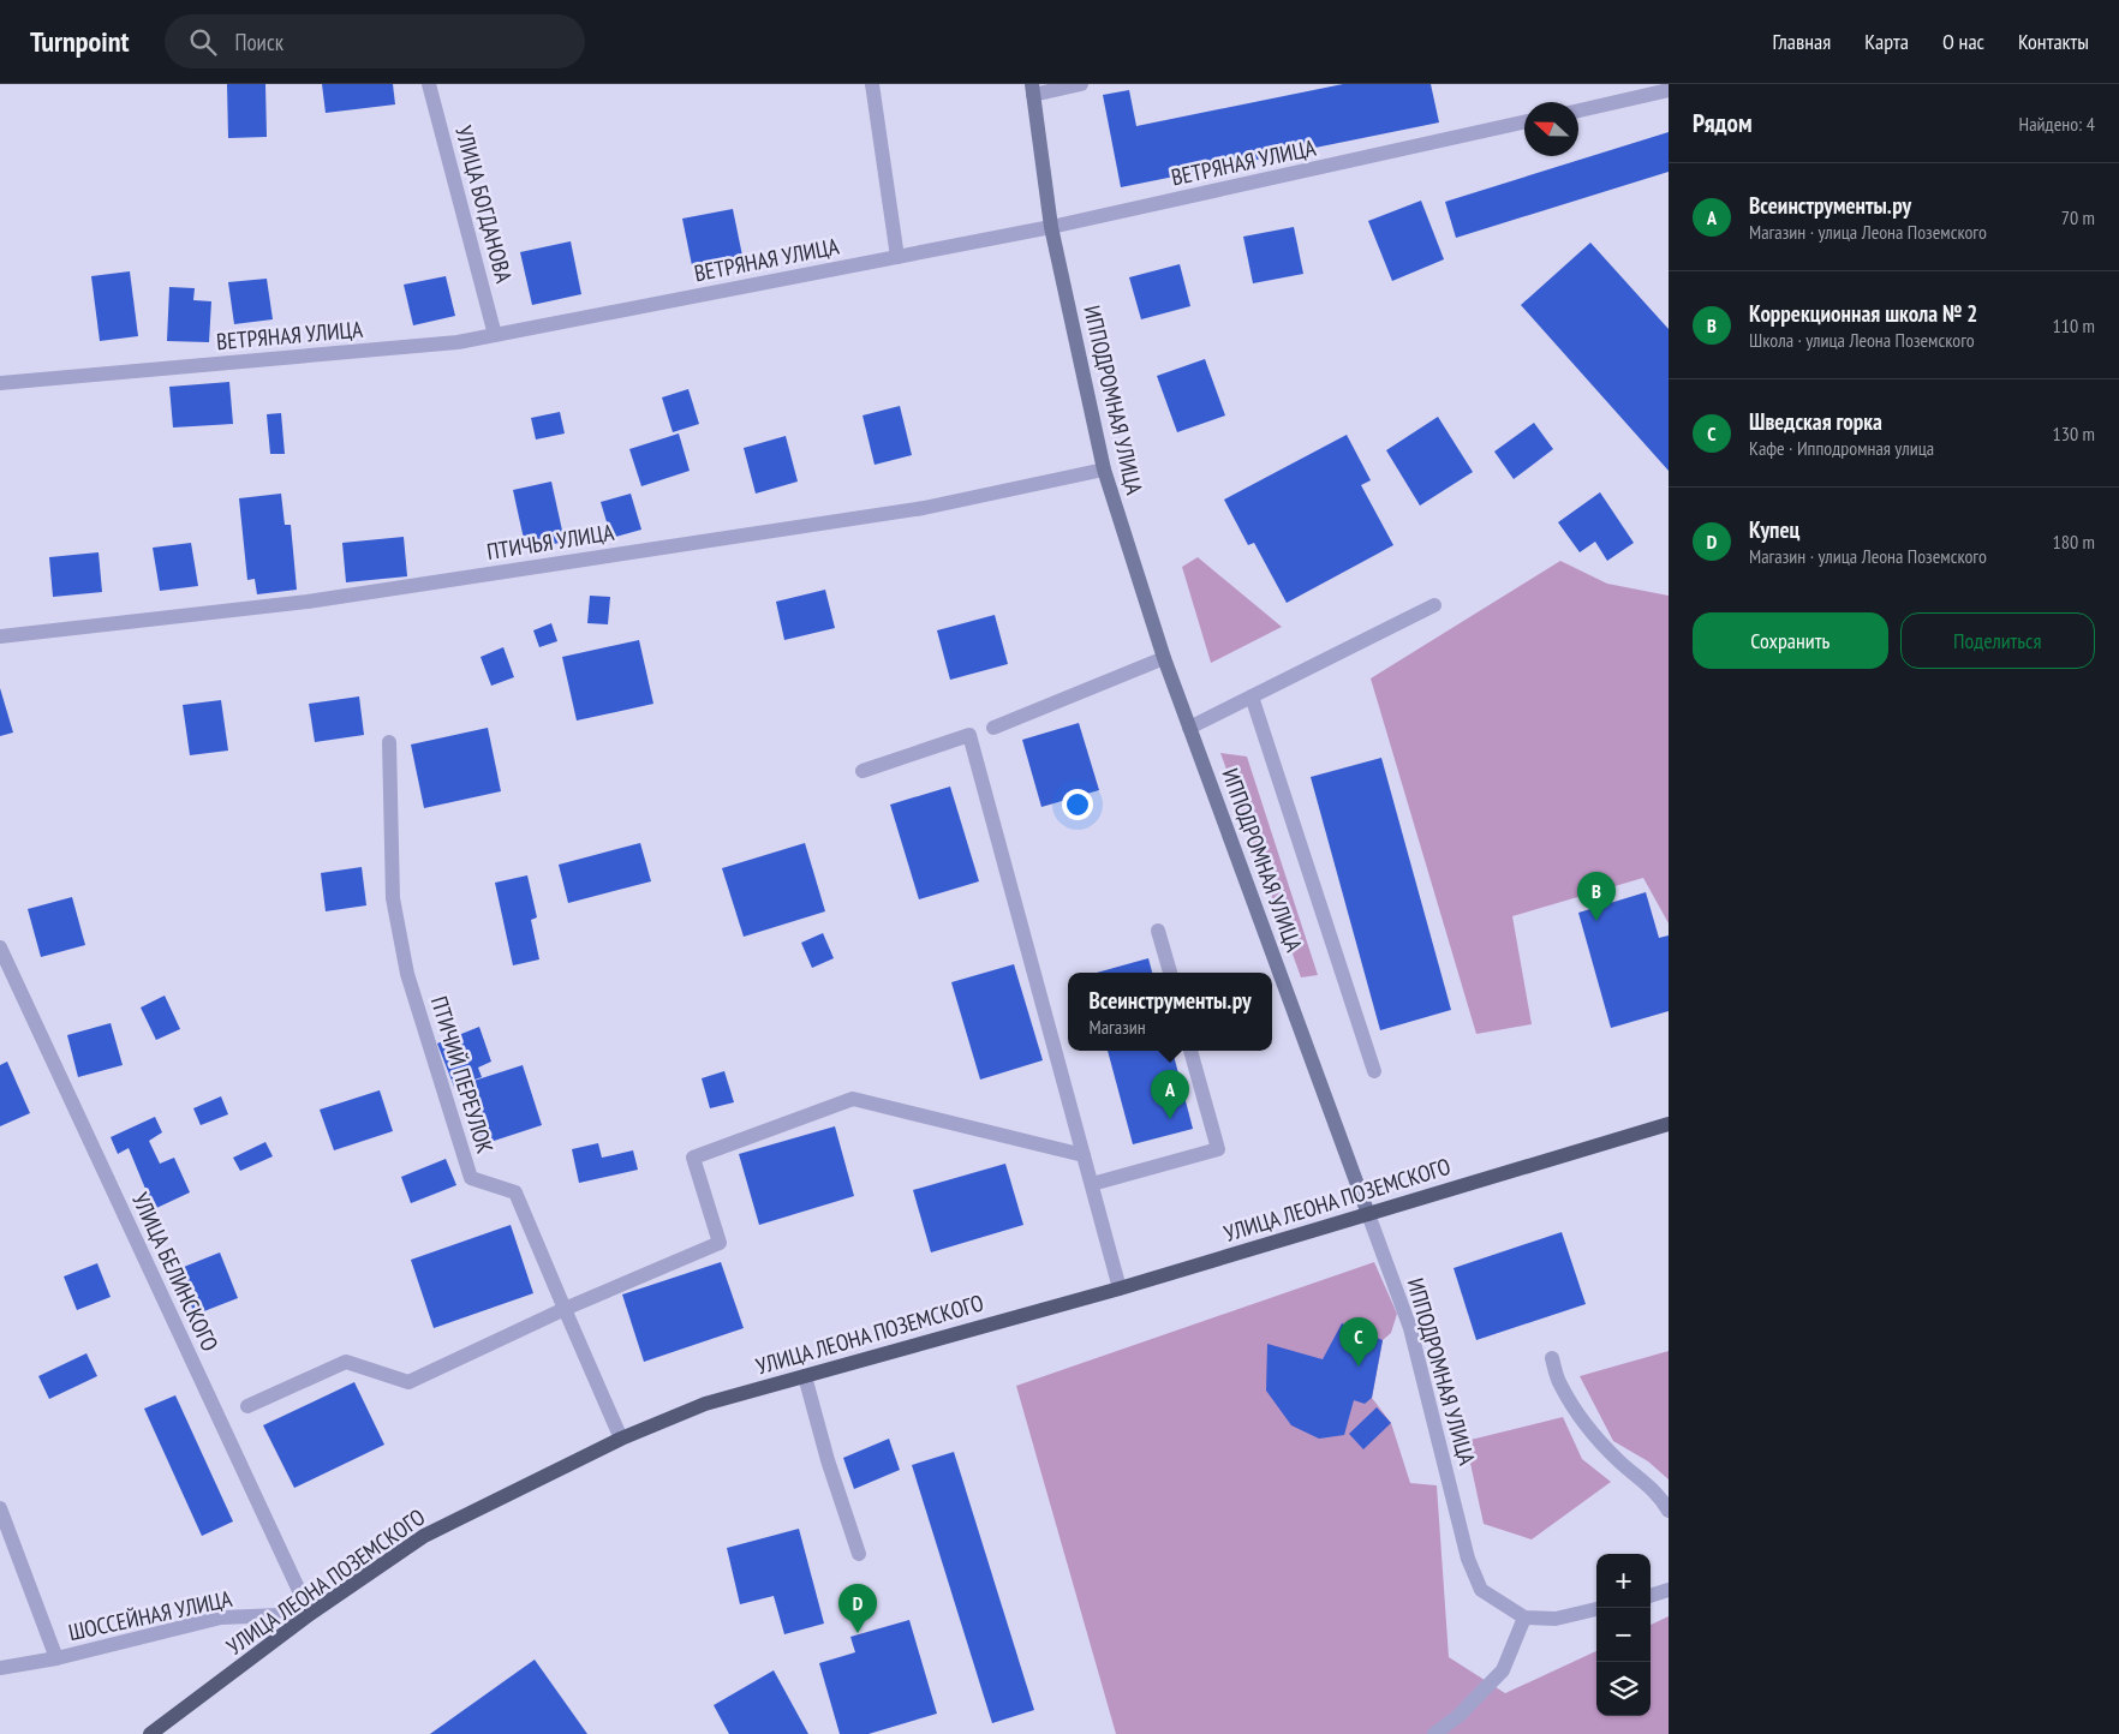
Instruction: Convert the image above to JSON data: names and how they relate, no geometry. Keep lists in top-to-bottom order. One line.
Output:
{"streets":{"main road":["ИППОДРОМНАЯ УЛИЦА","УЛИЦА ЛЕОНА ПОЗЕМСКОГО"],"street":["ВЕТРЯНАЯ УЛИЦА","УЛИЦА БОГДАНОВА","ПТИЧЬЯ УЛИЦА","ПТИЧИЙ ПЕРЕУЛОК","УЛИЦА БЕЛИНСКОГО","ШОССЕЙНАЯ УЛИЦА"]},"crossings":[["ВЕТРЯНАЯ УЛИЦА","УЛИЦА БОГДАНОВА"],["ВЕТРЯНАЯ УЛИЦА","ИППОДРОМНАЯ УЛИЦА"],["ИППОДРОМНАЯ УЛИЦА","ПТИЧЬЯ УЛИЦА"],["ИППОДРОМНАЯ УЛИЦА","УЛИЦА ЛЕОНА ПОЗЕМСКОГО"],["ПТИЧИЙ ПЕРЕУЛОК","УЛИЦА ЛЕОНА ПОЗЕМСКОГО"],["УЛИЦА ЛЕОНА ПОЗЕМСКОГО","УЛИЦА БЕЛИНСКОГО"],["УЛИЦА ЛЕОНА ПОЗЕМСКОГО","ШОССЕЙНАЯ УЛИЦА"],["УЛИЦА БЕЛИНСКОГО","ШОССЕЙНАЯ УЛИЦА"]],"north":"left","page":{"header":"Turnpoint","search":"Поиск","nav":["Главная","Карта","О нас","Контакты"],"heading":["Рядом","Найдено: 4"],"list":[{"mark":"A","name":"Всеинструменты.ру","note":"Магазин · улица Леона Поземского","value":"70 m"},{"mark":"B","name":"Коррекционная школа № 2","note":"Школа · улица Леона Поземского","value":"110 m"},{"mark":"C","name":"Шведская горка","note":"Кафе · Ипподромная улица","value":"130 m"},{"mark":"D","name":"Купец","note":"Магазин · улица Леона Поземского","value":"180 m"}],"buttons":["Сохранить","Поделиться"],"pins":["B","A","C","D"],"popup":["Всеинструменты.ру","Магазин"],"map_buttons":["+","−"]}}
